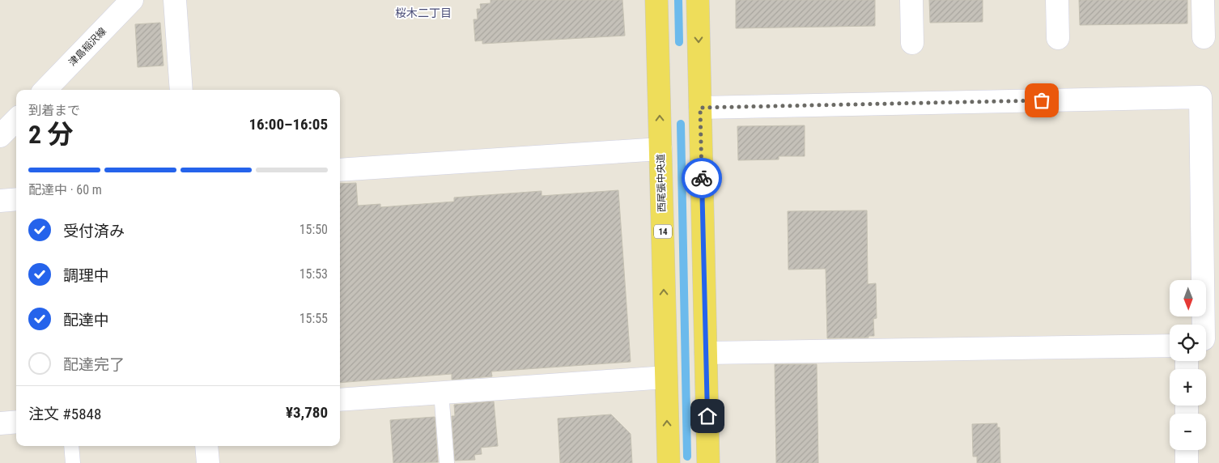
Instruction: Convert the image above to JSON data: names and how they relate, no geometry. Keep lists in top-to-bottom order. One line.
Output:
{"streets":{"main road":["西尾張中央道","14"],"street":["津島稲沢線"]},"districts":["桜木二丁目"],"north":"bottom","page":{"heading":["2 分","到着まで","16:00–16:05"],"panel":["注文 #5848","¥3,780"],"bar":"配達中 · 60 m","list":[["受付済み","15:50"],["調理中","15:53"],["配達中","15:55"],"配達完了"],"map_buttons":["+","−"]}}
